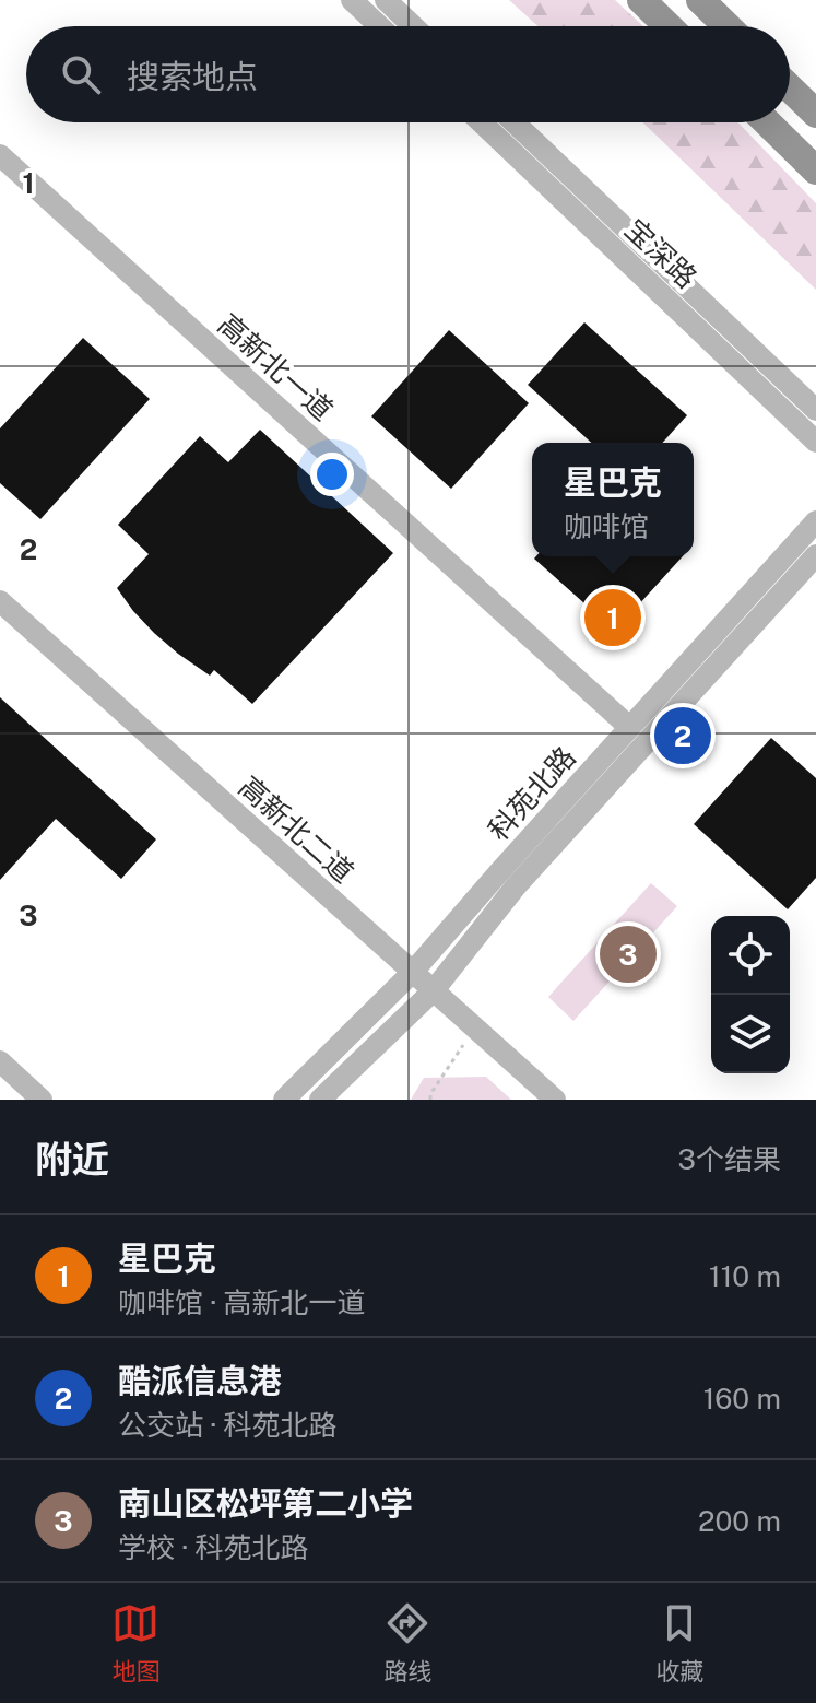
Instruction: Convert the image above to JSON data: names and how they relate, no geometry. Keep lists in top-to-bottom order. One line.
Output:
{"streets":{"street":["宝深路","高新北一道","科苑北路","高新北二道"]},"crossings":[["高新北一道","科苑北路"],["科苑北路","高新北二道"]],"page":{"search":"搜索地点","popup":["星巴克","咖啡馆"],"pins":["1","2","3"],"heading":["附近","3个结果"],"list":[{"mark":"1","name":"星巴克","note":"咖啡馆 · 高新北一道","value":"110 m"},{"mark":"2","name":"酷派信息港","note":"公交站 · 科苑北路","value":"160 m"},{"mark":"3","name":"南山区松坪第二小学","note":"学校 · 科苑北路","value":"200 m"}],"nav":["地图","路线","收藏"]},"grid":{"rows":["1","2","3"]}}
